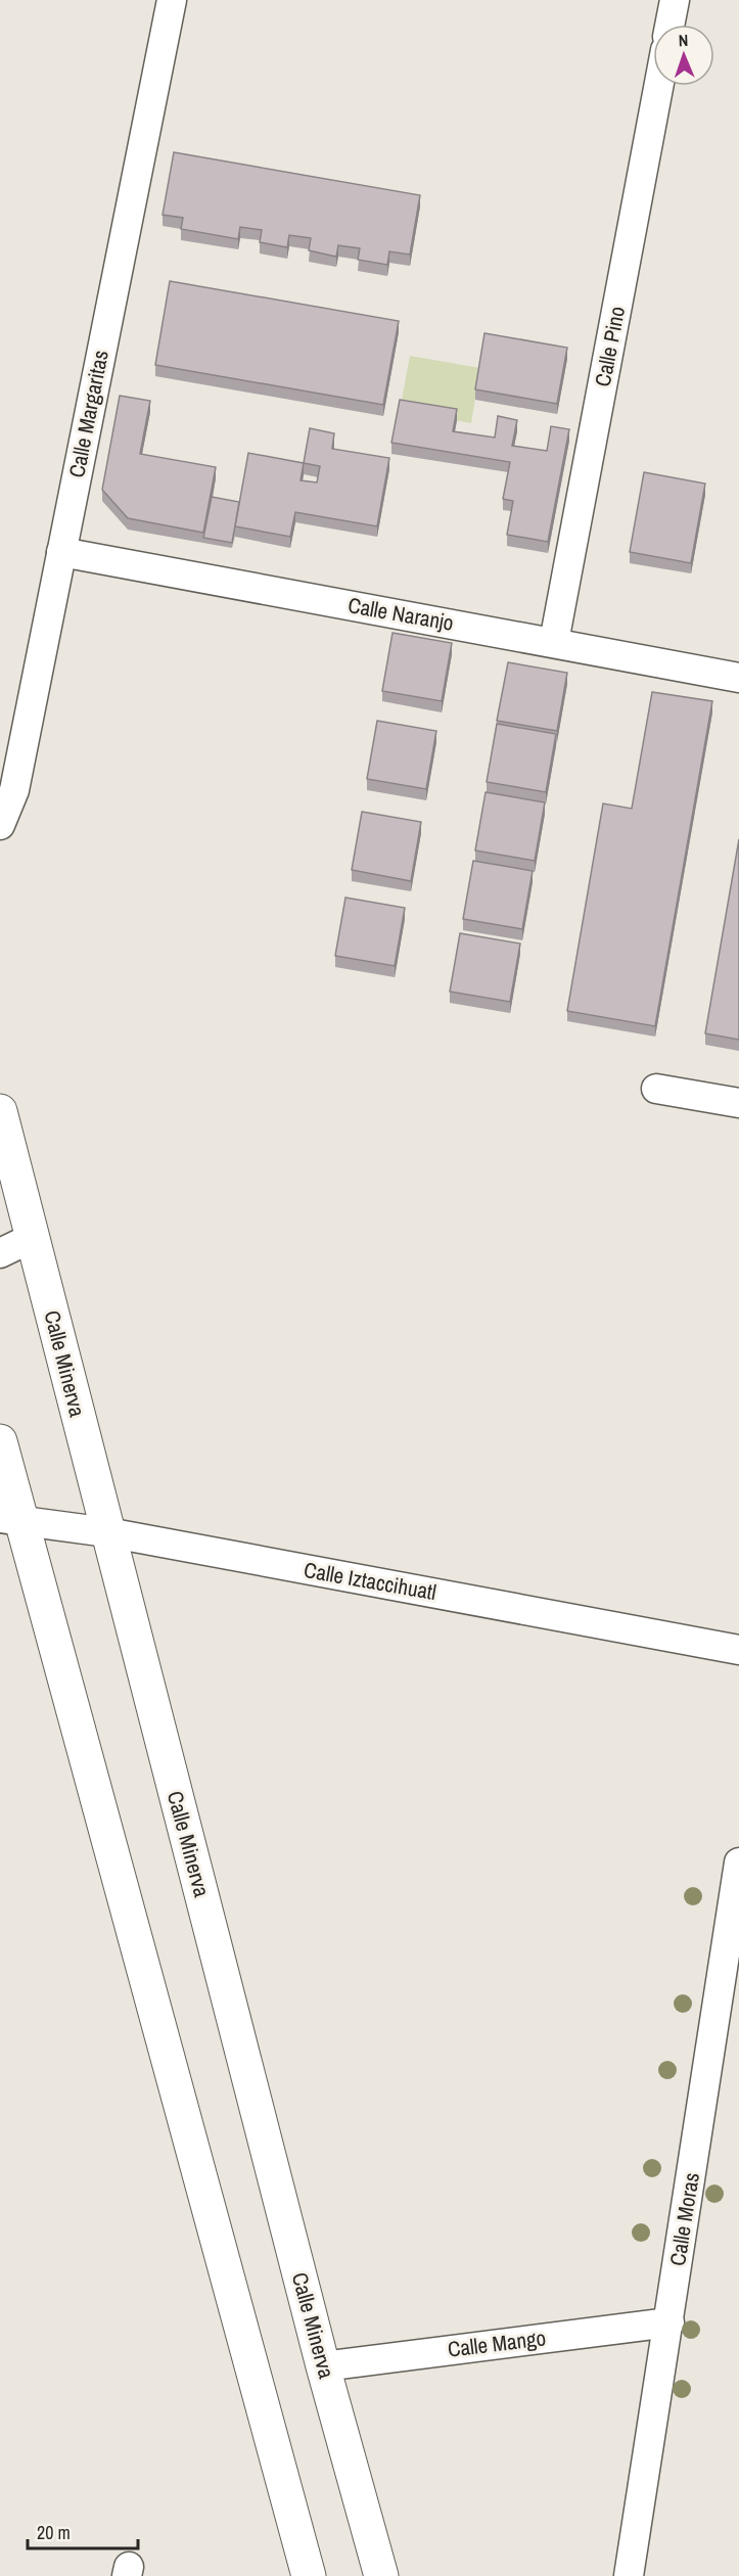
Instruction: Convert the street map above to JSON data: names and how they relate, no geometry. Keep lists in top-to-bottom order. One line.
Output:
{"streets":{"street":["Calle Pino","Calle Margaritas","Calle Naranjo","Calle Minerva","Calle Iztaccihuatl","Calle Moras","Calle Mango"]},"crossings":[["Calle Pino","Calle Naranjo"],["Calle Margaritas","Calle Naranjo"],["Calle Minerva","Calle Iztaccihuatl"],["Calle Minerva","Calle Mango"],["Calle Moras","Calle Mango"]],"scale_bar":"20 m","north":"top"}
